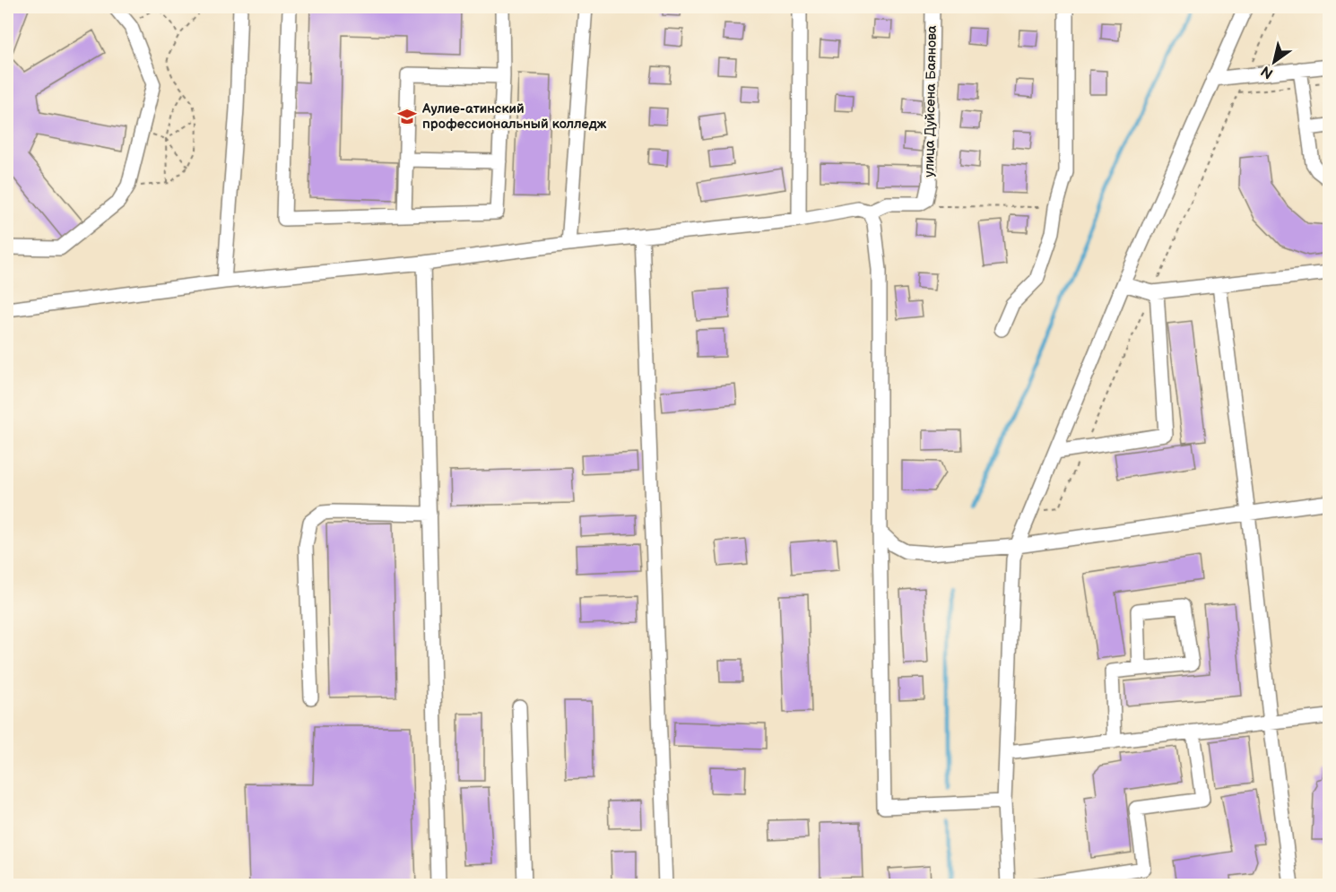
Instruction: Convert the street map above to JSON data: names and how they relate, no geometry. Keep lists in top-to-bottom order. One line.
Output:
{"streets":{"street":["улица Дуйсена Баянова"]},"places":{"school or university":["Аулие-атинский профессиональный колледж"]},"north":"bottom left"}
